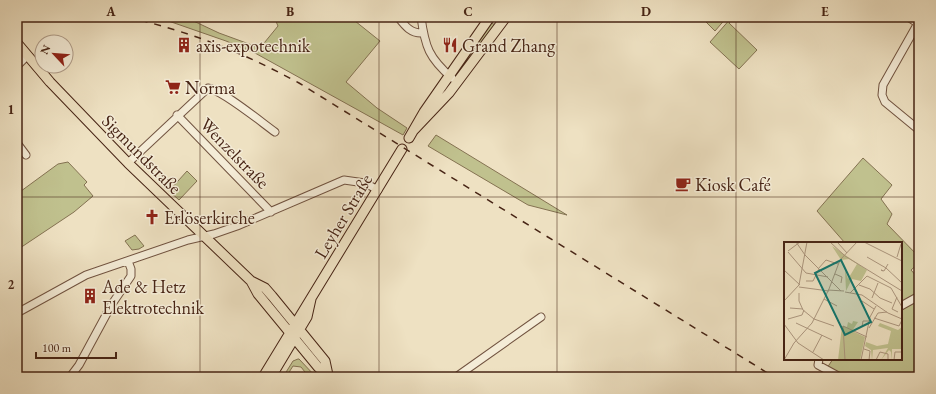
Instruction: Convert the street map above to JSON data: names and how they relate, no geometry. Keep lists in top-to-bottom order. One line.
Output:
{"streets":{"main road":["Sigmundstraße","Leyher Straße"],"street":["Wenzelstraße"]},"crossings":[["Sigmundstraße","Leyher Straße"]],"places":{"building":["axis-expotechnik","Ade & Hetz Elektrotechnik"],"restaurant":["Grand Zhang"],"supermarket":["Norma"],"cafe":["Kiosk Café"],"church":["Erlöserkirche"]},"scale_bar":"100 m","north":"top left","grid":{"columns":["A","B","C","D","E"],"rows":["1","2"]}}
